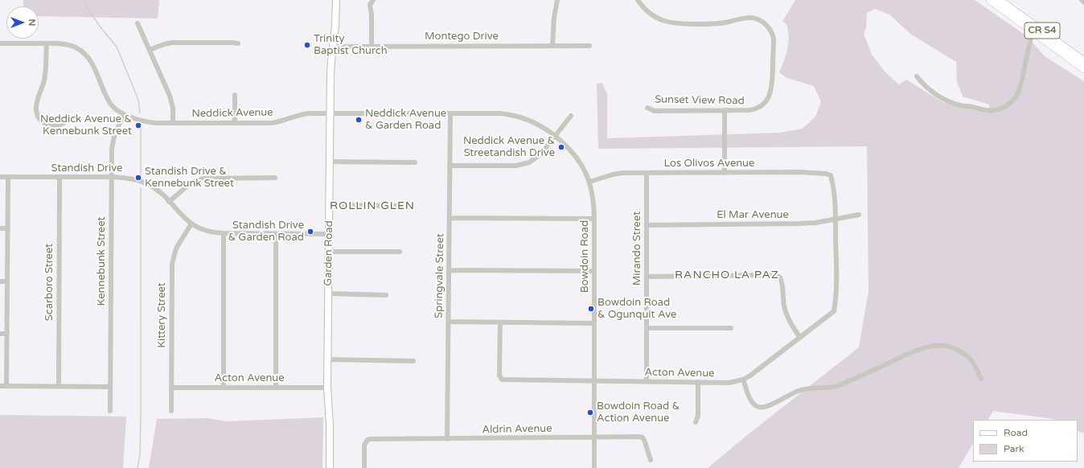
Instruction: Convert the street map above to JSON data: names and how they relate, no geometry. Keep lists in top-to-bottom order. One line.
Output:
{"streets":{"main road":["CR S4"],"street":["Montego Drive","Sunset View Road","Neddick Avenue","Los Olivos Avenue","Standish Drive","El Mar Avenue","Mirando Street","Garden Road","Bowdoin Road","Kennebunk Street","Springvale Street","Scarboro Street","Kittery Street","Acton Avenue","Aldrin Avenue"]},"crossings":[["Montego Drive","Garden Road"],["Neddick Avenue","Garden Road"],["Neddick Avenue","Bowdoin Road"],["Neddick Avenue","Kennebunk Street"],["Neddick Avenue","Springvale Street"],["Los Olivos Avenue","El Mar Avenue"],["Los Olivos Avenue","Mirando Street"],["Los Olivos Avenue","Bowdoin Road"],["Los Olivos Avenue","Acton Avenue"],["Standish Drive","Garden Road"],["Standish Drive","Kennebunk Street"],["Standish Drive","Scarboro Street"],["Standish Drive","Kittery Street"],["El Mar Avenue","Mirando Street"],["El Mar Avenue","Acton Avenue"],["Mirando Street","Acton Avenue"],["Garden Road","Acton Avenue"],["Bowdoin Road","Acton Avenue"],["Bowdoin Road","Aldrin Avenue"],["Springvale Street","Aldrin Avenue"],["Kittery Street","Acton Avenue"]],"districts":["ROLLIN GLEN","RANCHO LA PAZ"],"places":["Trinity Baptist Church","Neddick Avenue & Garden Road","Neddick Avenue & Kennebunk Street","Neddick Avenue & Streetandish Drive","Standish Drive & Kennebunk Street","Standish Drive & Garden Road","Bowdoin Road & Ogunquit Ave","Bowdoin Road & Action Avenue"],"legend":["Road","Park"],"north":"right"}
